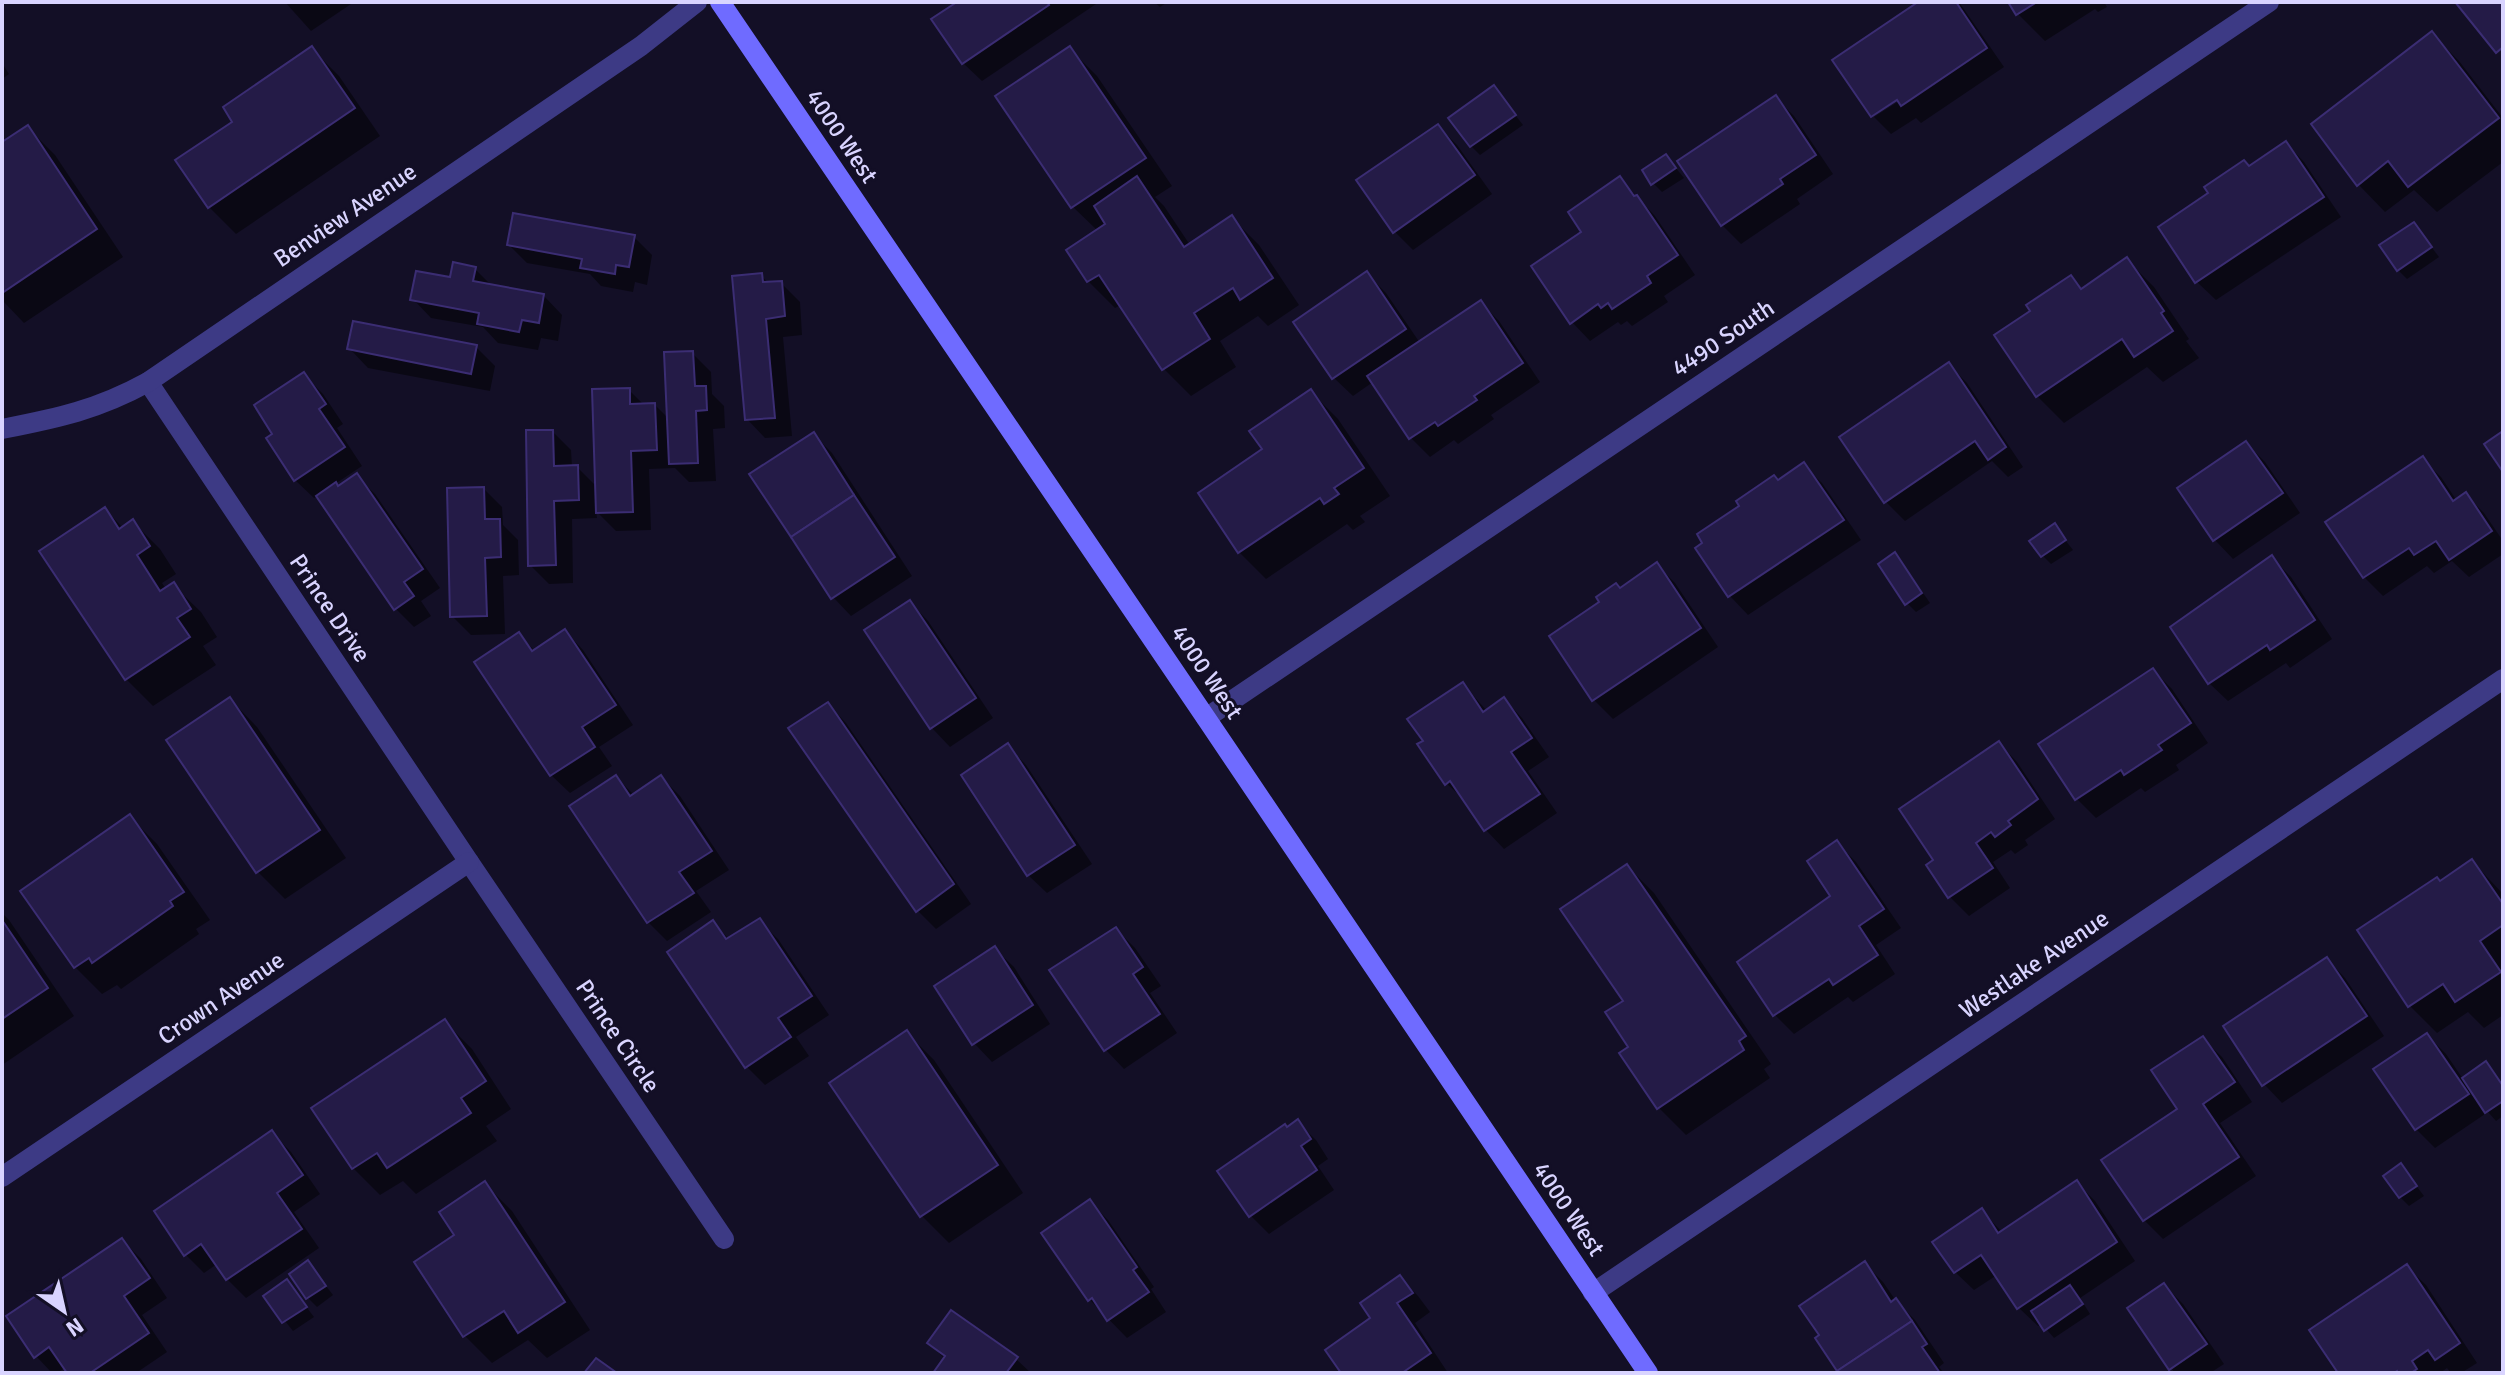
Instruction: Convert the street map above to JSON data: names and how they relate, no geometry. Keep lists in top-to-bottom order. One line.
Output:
{"streets":{"street":["4000 West","Benview Avenue","4490 South","Prince Drive","Westlake Avenue","Crown Avenue","Prince Circle"]},"crossings":[["4000 West","4490 South"],["4000 West","Westlake Avenue"],["Benview Avenue","Prince Drive"],["Prince Drive","Crown Avenue"],["Prince Drive","Prince Circle"],["Crown Avenue","Prince Circle"]],"north":"bottom right"}
